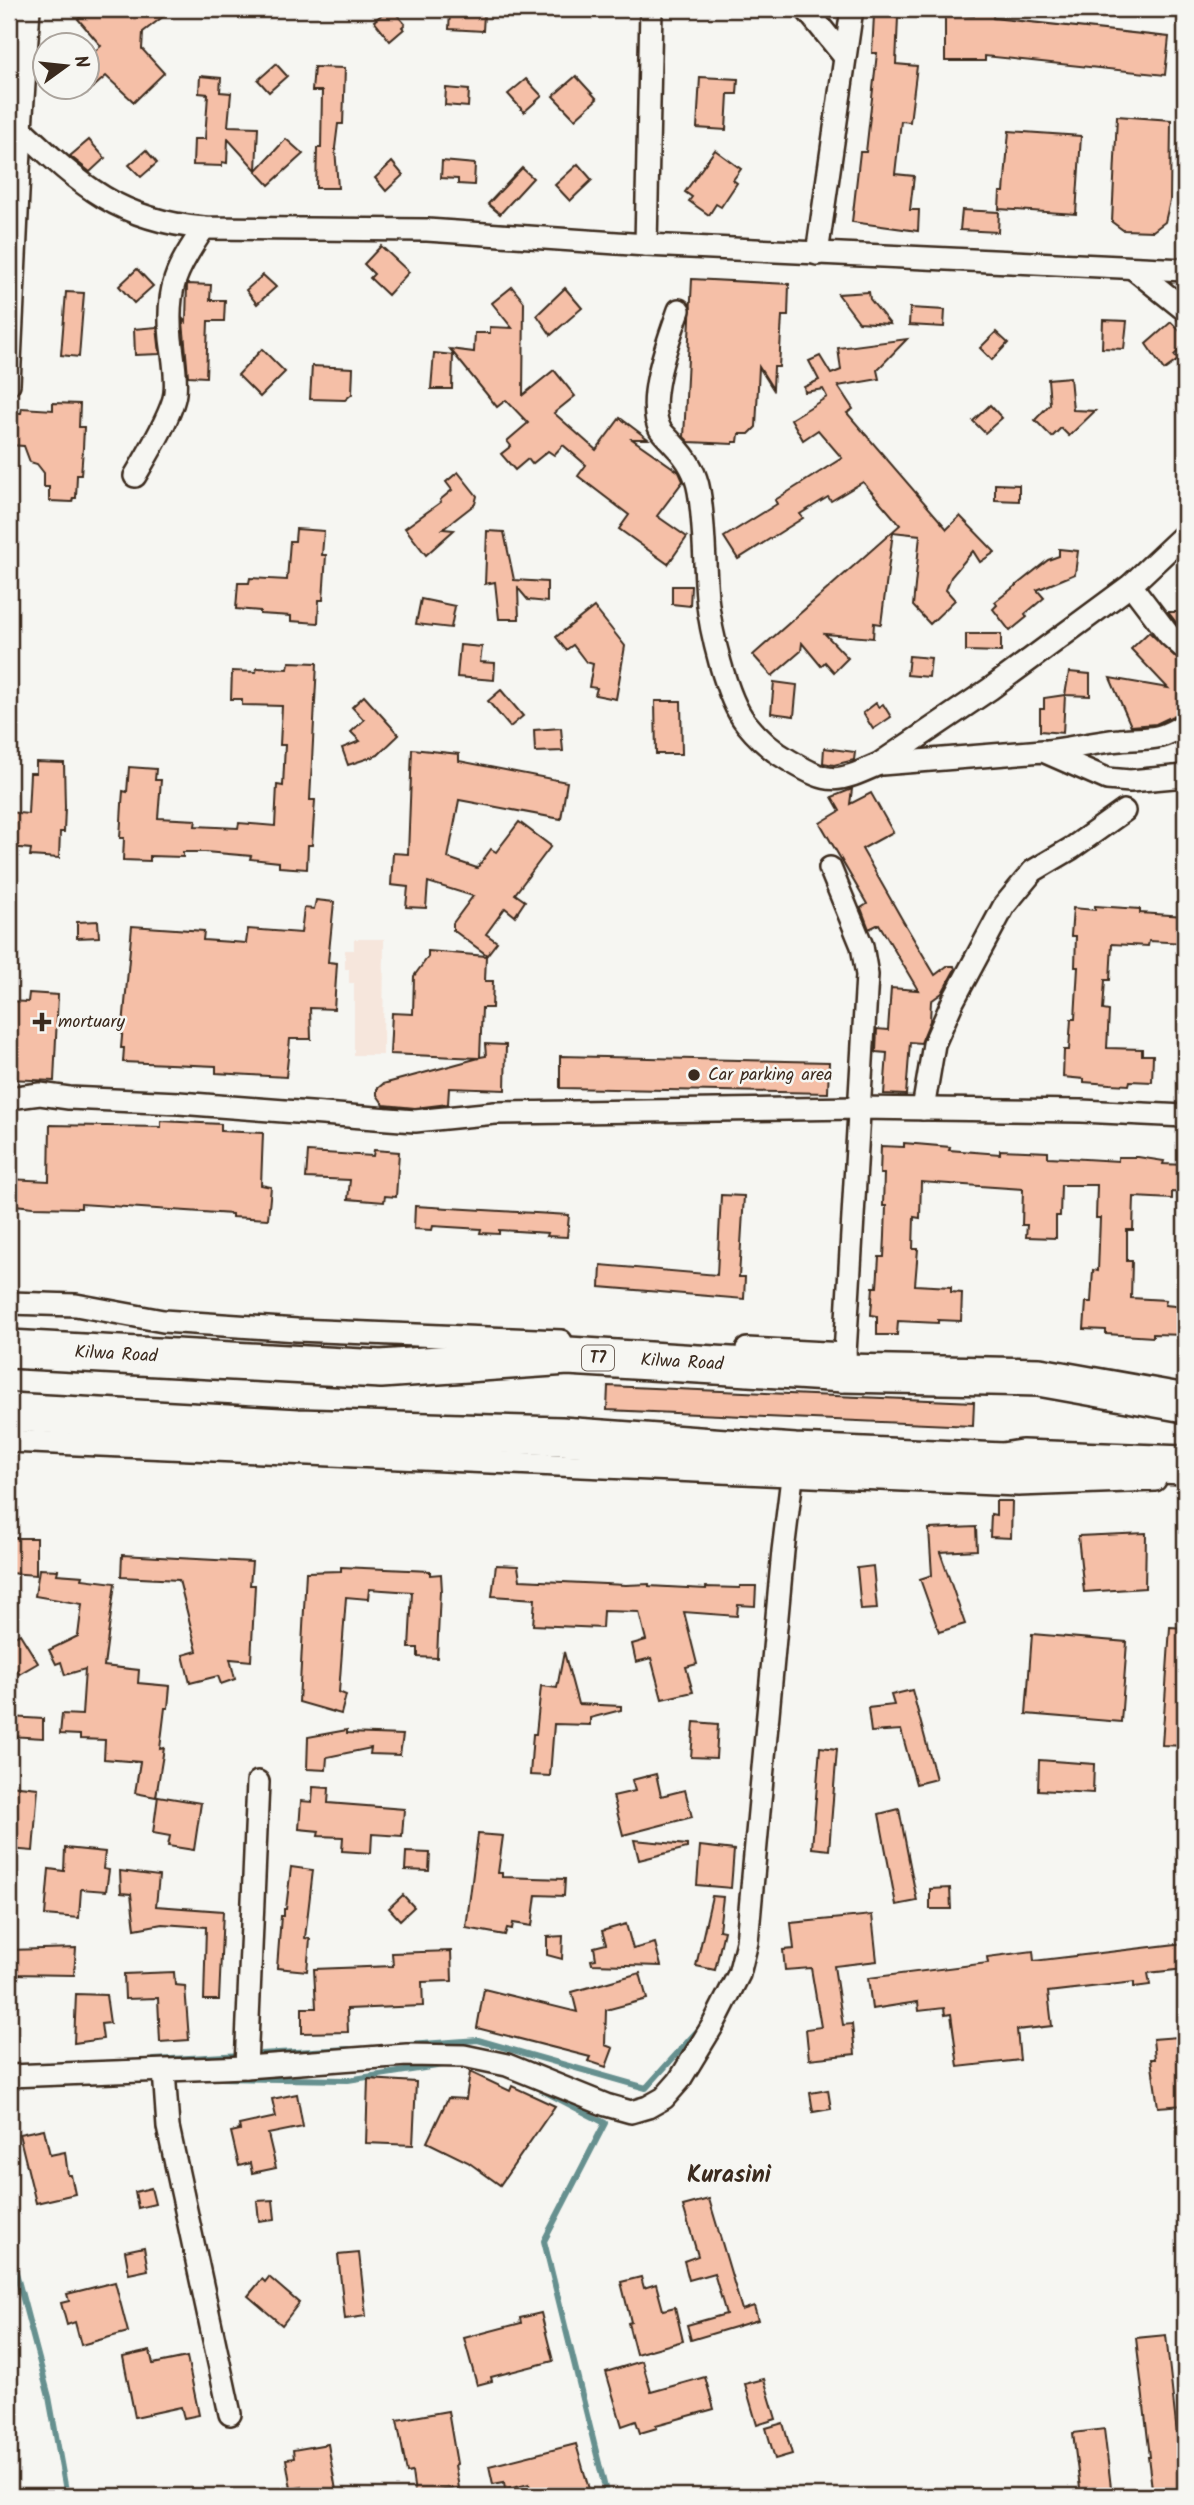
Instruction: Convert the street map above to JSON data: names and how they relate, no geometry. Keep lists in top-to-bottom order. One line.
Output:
{"streets":{"highway":["Kilwa Road","T7"]},"districts":["Kurasini"],"places":{"health":["mortuary"],"other":["Car parking area"]},"north":"right"}
